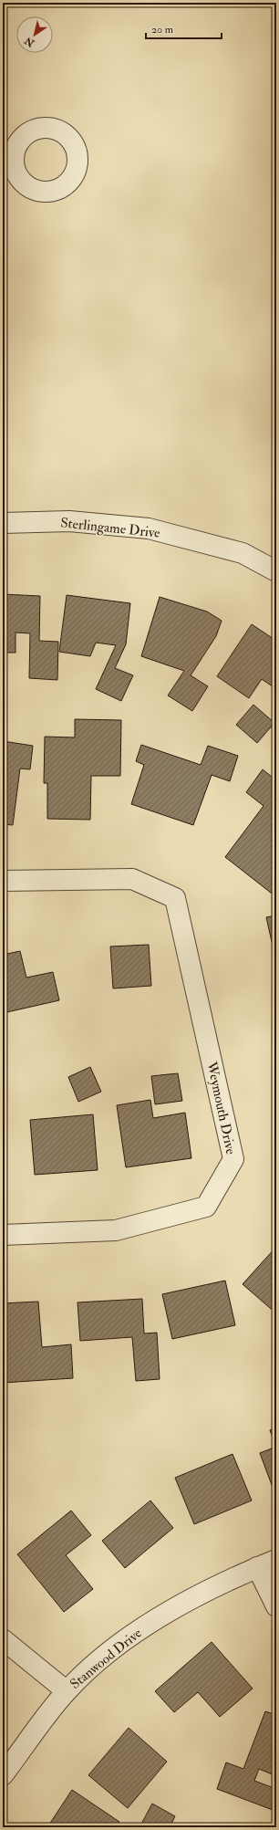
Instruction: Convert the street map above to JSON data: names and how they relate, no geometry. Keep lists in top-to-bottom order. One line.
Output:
{"streets":{"street":["Sterlingame Drive","Weymouth Drive","Stanwood Drive"]},"scale_bar":"20 m","north":"bottom left"}
